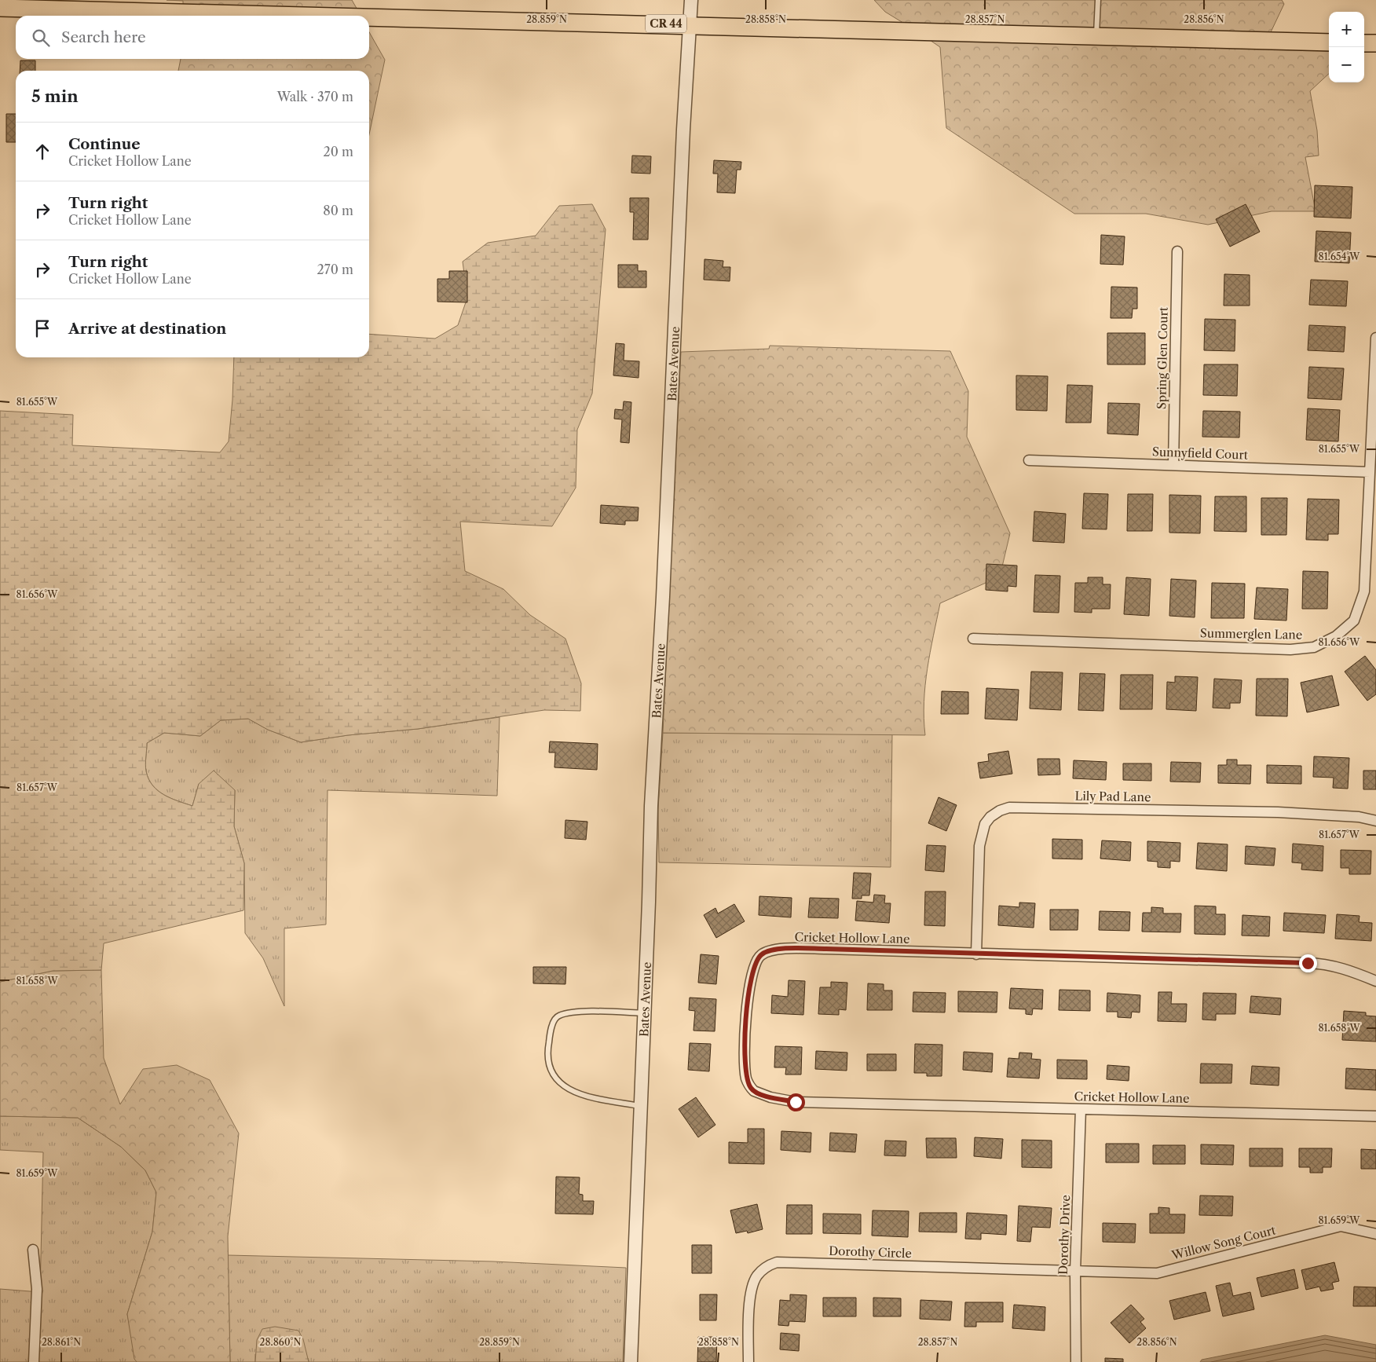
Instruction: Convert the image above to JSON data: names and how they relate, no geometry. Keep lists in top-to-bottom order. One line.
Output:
{"streets":{"main road":["CR 44"],"street":["Spring Glen Court","Bates Avenue","Sunnyfield Court","Summerglen Lane","Lily Pad Lane","Cricket Hollow Lane","Dorothy Drive","Willow Song Court","Dorothy Circle"]},"crossings":[["CR 44","Bates Avenue"],["Spring Glen Court","Sunnyfield Court"],["Sunnyfield Court","Summerglen Lane"],["Lily Pad Lane","Cricket Hollow Lane"],["Cricket Hollow Lane","Dorothy Drive"],["Dorothy Drive","Willow Song Court"],["Dorothy Drive","Dorothy Circle"],["Willow Song Court","Dorothy Circle"]],"page":{"map_buttons":["+","−"],"search":"Search here","heading":["5 min","Walk · 370 m"],"list":[["Continue","Cricket Hollow Lane","20 m"],["Turn right","Cricket Hollow Lane","80 m"],["Turn right","Cricket Hollow Lane","270 m"],"Arrive at destination"]},"coordinates":["28.859°N","28.858°N","28.857°N","28.856°N","81.654°W","81.655°W","81.656°W","81.657°W","81.658°W","81.659°W","28.861°N","28.860°N"]}
